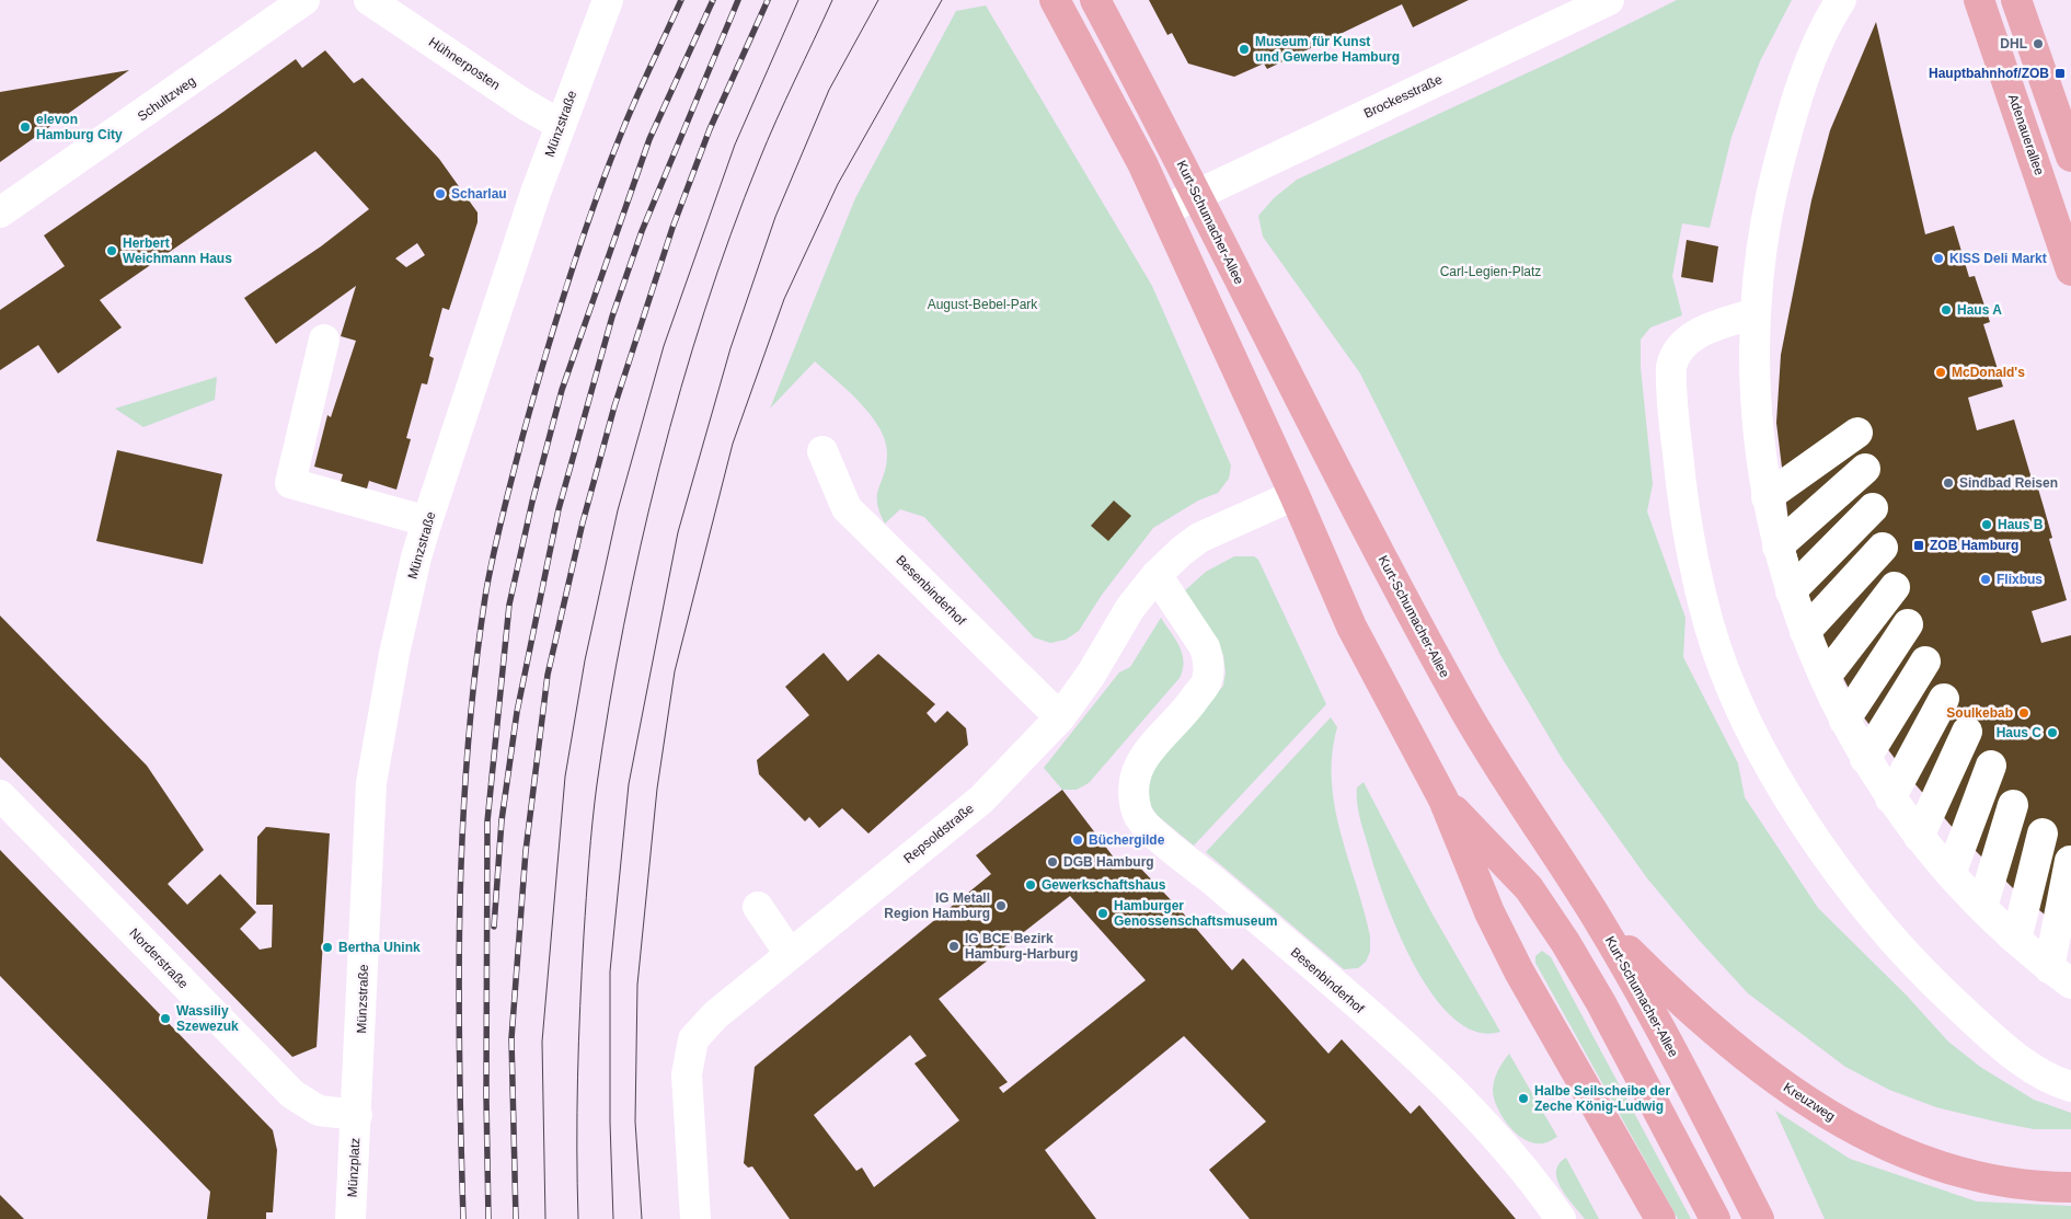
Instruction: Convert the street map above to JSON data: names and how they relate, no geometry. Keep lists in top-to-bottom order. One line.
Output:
{"streets":{"main road":["Adenauerallee","Kurt-Schumacher-Allee","Kreuzweg"],"street":["Hühnerposten","Brockesstraße","Schultzweg","Münzstraße","Besenbinderhof","Repsoldstraße","Norderstraße","Münzplatz"]},"crossings":[["Hühnerposten","Münzstraße"],["Brockesstraße","Kurt-Schumacher-Allee"],["Münzstraße","Norderstraße"],["Münzstraße","Münzplatz"],["Kurt-Schumacher-Allee","Kreuzweg"],["Besenbinderhof","Repsoldstraße"],["Norderstraße","Münzplatz"]],"parks":["Carl-Legien-Platz","August-Bebel-Park"],"places":{"other":["DHL","Museum für Kunst und Gewerbe Hamburg","elevon Hamburg City","Scharlau","Herbert Weichmann Haus","KISS Deli Markt","Haus A","McDonald's","Sindbad Reisen","Haus B","Flixbus","Soulkebab","Haus C","Büchergilde","DGB Hamburg","Gewerkschaftshaus","IG Metall Region Hamburg","Hamburger Genossenschaftsmuseum","IG BCE Bezirk Hamburg-Harburg","Bertha Uhink","Wassiliy Szewezuk","Halbe Seilscheibe der Zeche König-Ludwig"],"transit":["Hauptbahnhof/ZOB","ZOB Hamburg"]}}
